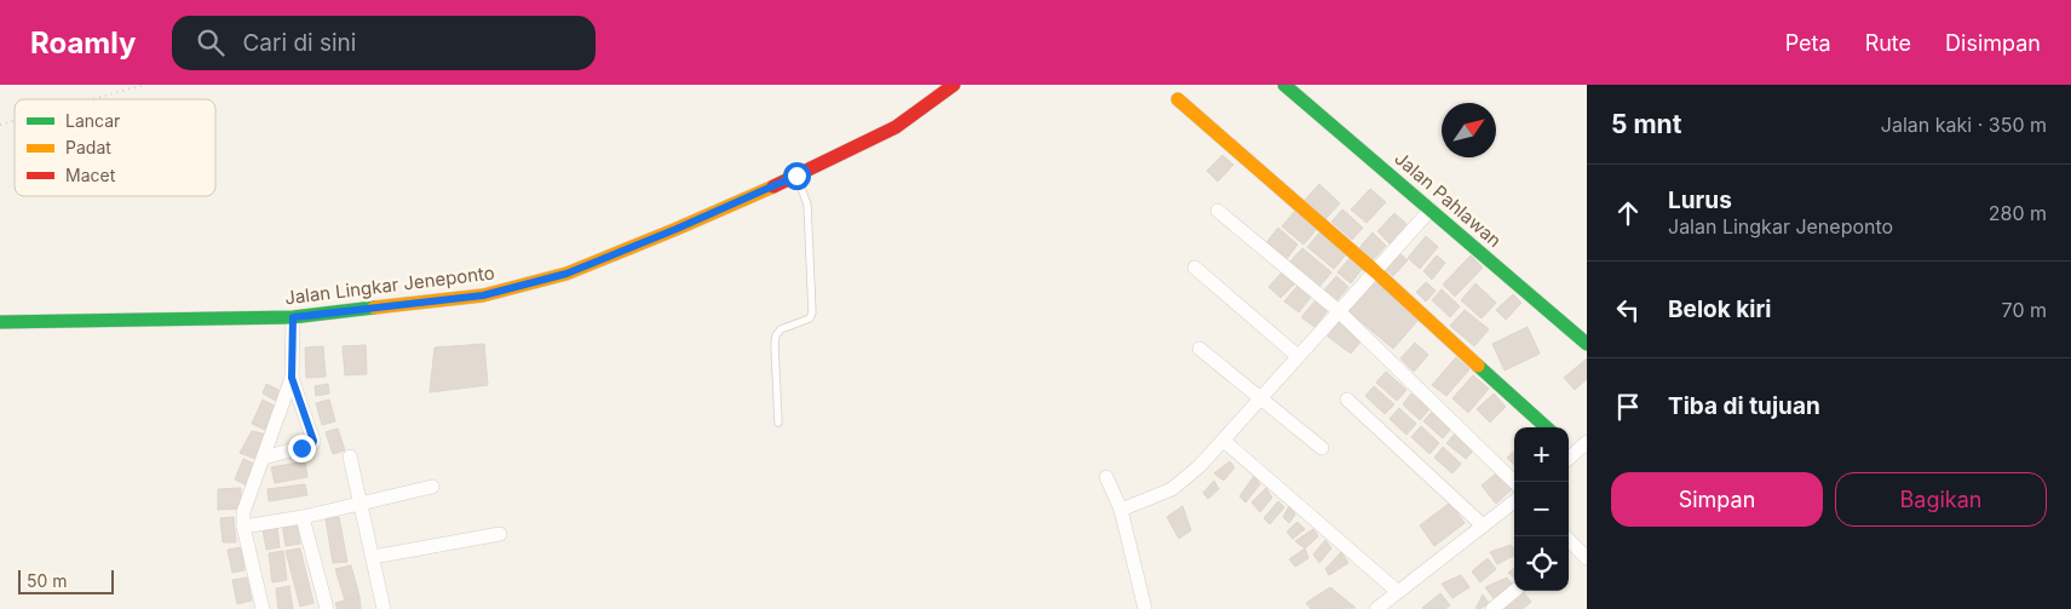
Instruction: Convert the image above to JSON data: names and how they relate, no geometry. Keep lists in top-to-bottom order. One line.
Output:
{"streets":{"main road":["Jalan Pahlawan","Jalan Lingkar Jeneponto"]},"legend":["Lancar","Padat","Macet"],"scale_bar":"50 m","north":"top right","page":{"header":"Roamly","search":"Cari di sini","nav":["Peta","Rute","Disimpan"],"heading":["5 mnt","Jalan kaki · 350 m"],"list":[["Lurus","Jalan Lingkar Jeneponto","280 m"],["Belok kiri","70 m"],"Tiba di tujuan"],"map_buttons":["+","−"],"buttons":["Simpan","Bagikan"],"scale":"50 m"}}
